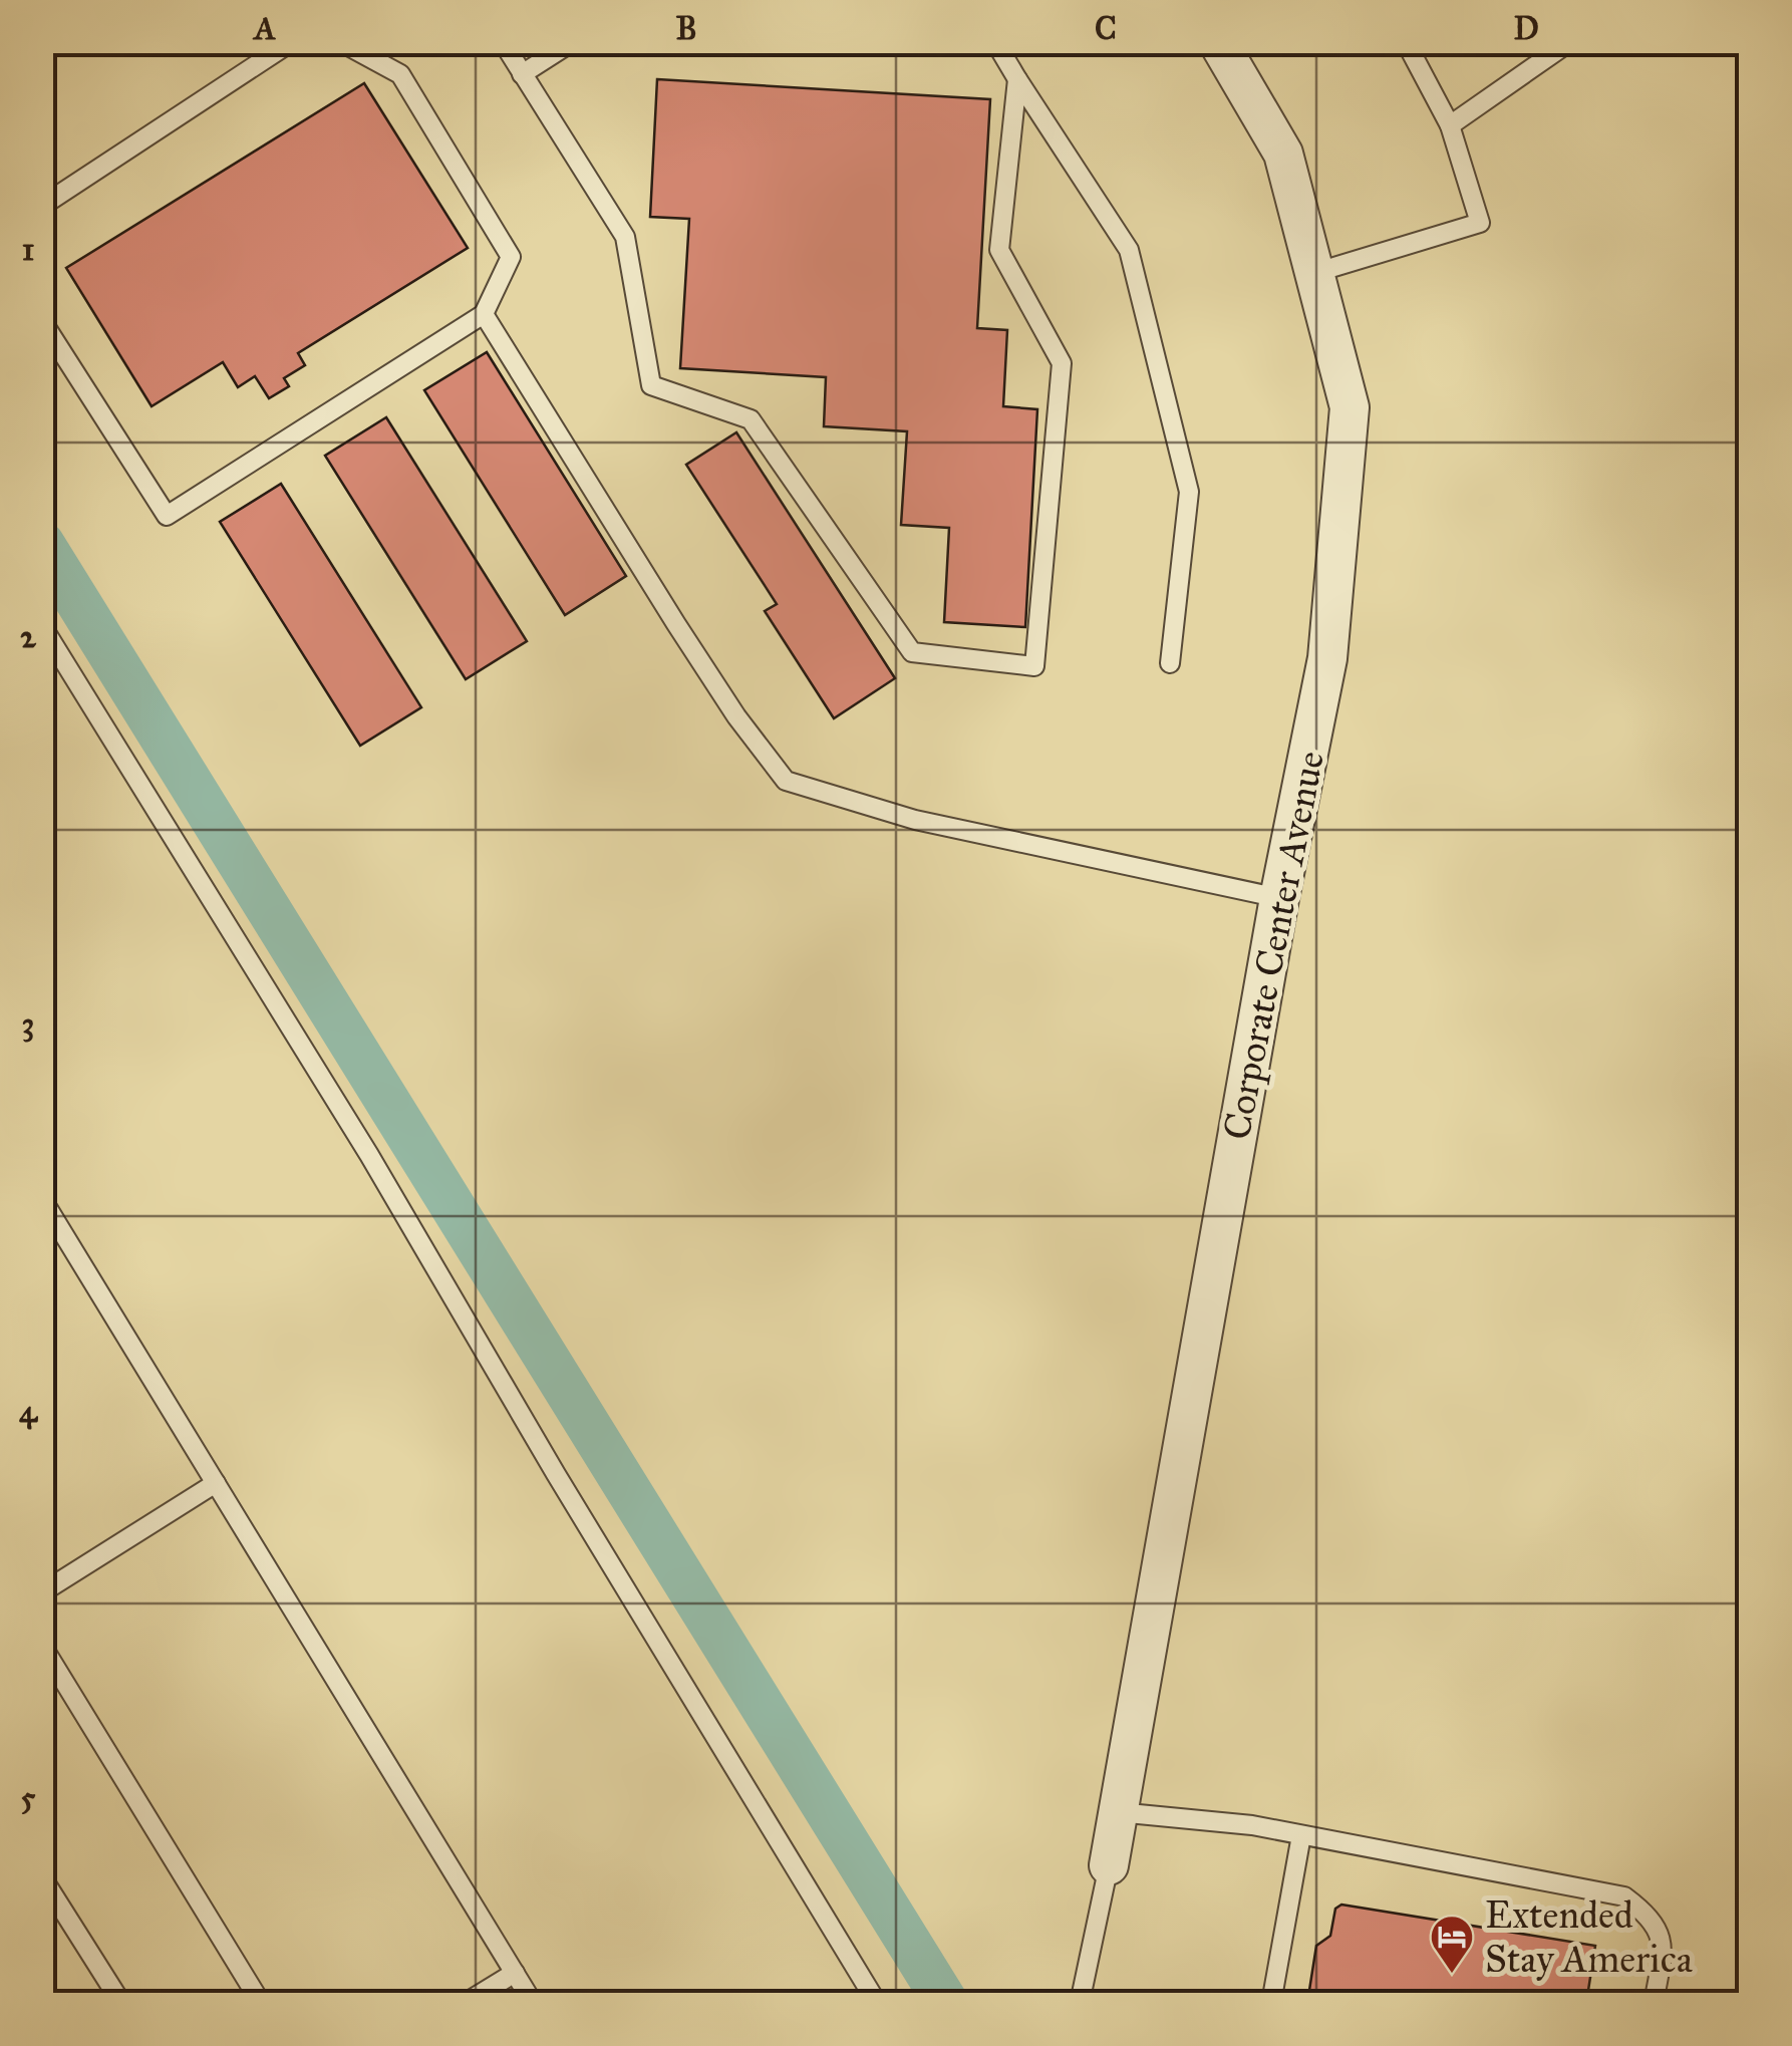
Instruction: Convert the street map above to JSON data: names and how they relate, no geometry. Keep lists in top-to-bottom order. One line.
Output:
{"streets":{"street":["Corporate Center Avenue"]},"places":{"hotel":["Extended Stay America"]},"grid":{"columns":["A","B","C","D"],"rows":["1","2","3","4","5"]}}
